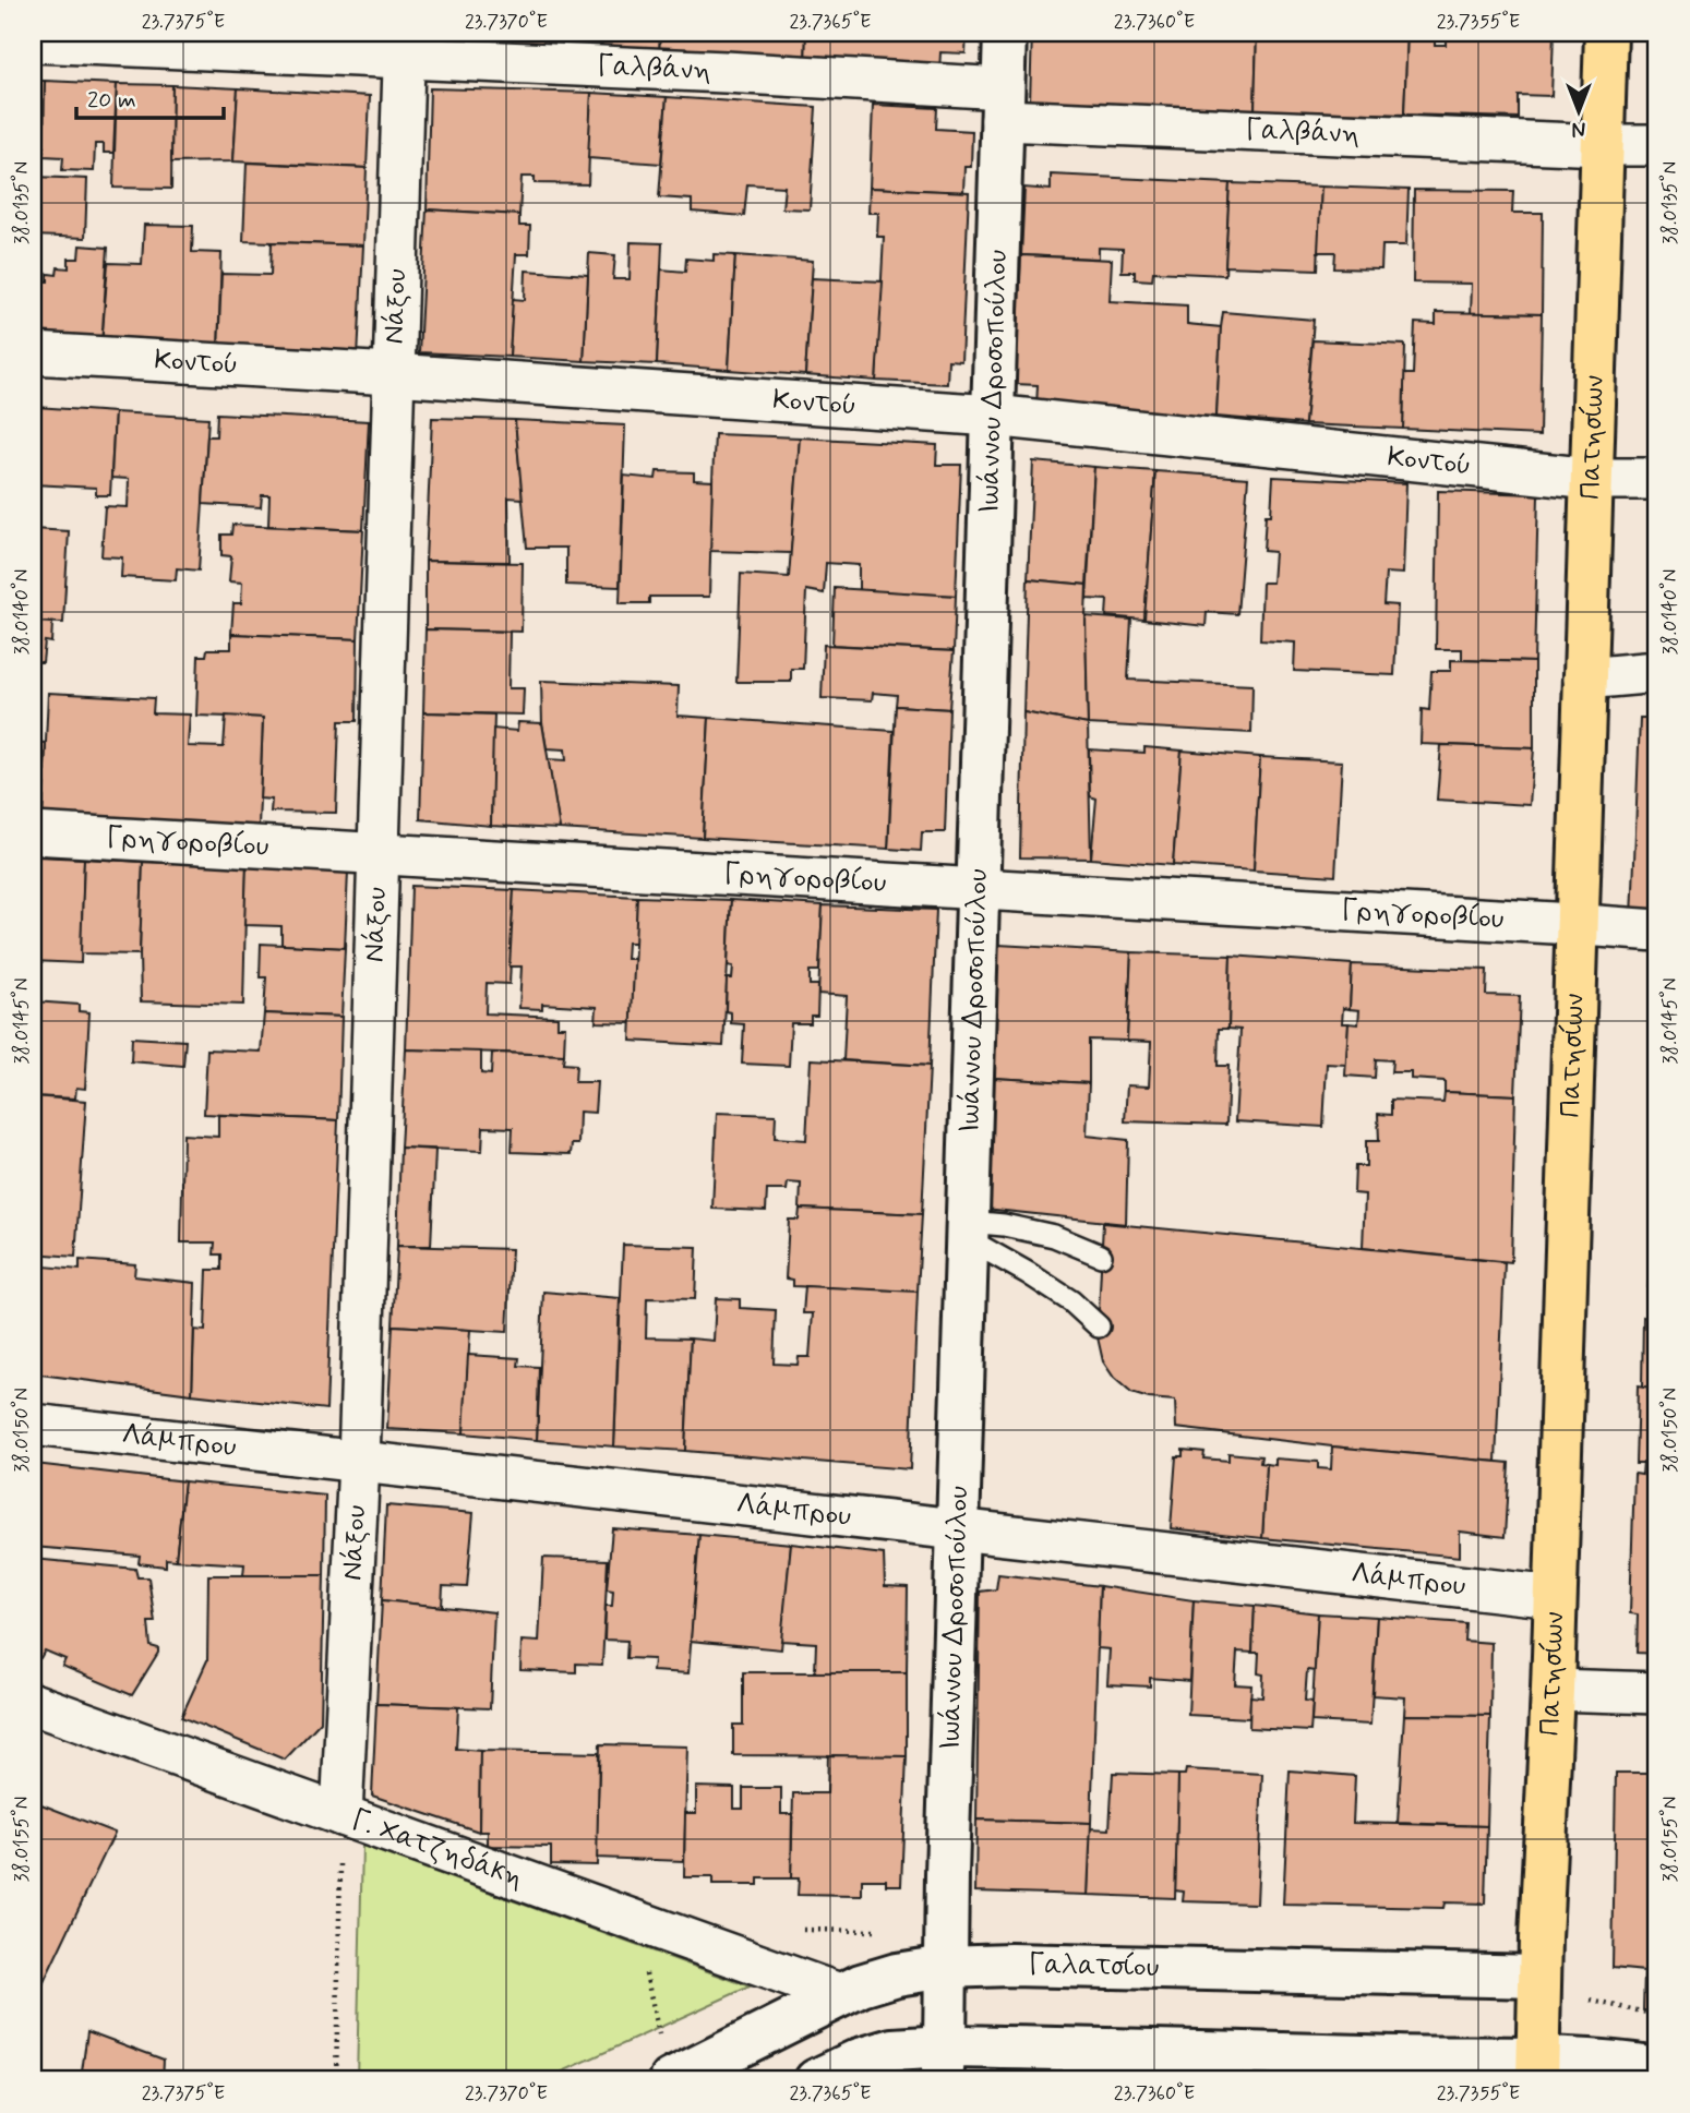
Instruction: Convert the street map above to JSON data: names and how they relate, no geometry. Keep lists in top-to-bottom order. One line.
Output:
{"streets":{"main road":["Πατησίων"],"street":["Γαλβάνη","Νάξου","Κοντού","Ιωάννου Δροσοπούλου","Γρηγοροβίου","Λάμπρου","Γ. Χατζηδάκη","Γαλατσίου"]},"crossings":[["Γαλβάνη","Νάξου"],["Γαλβάνη","Ιωάννου Δροσοπούλου"],["Γαλβάνη","Πατησίων"],["Νάξου","Κοντού"],["Νάξου","Γρηγοροβίου"],["Νάξου","Λάμπρου"],["Νάξου","Γ. Χατζηδάκη"],["Κοντού","Ιωάννου Δροσοπούλου"],["Κοντού","Πατησίων"],["Ιωάννου Δροσοπούλου","Γρηγοροβίου"],["Ιωάννου Δροσοπούλου","Λάμπρου"],["Ιωάννου Δροσοπούλου","Γαλατσίου"],["Πατησίων","Γρηγοροβίου"],["Πατησίων","Λάμπρου"],["Πατησίων","Γαλατσίου"],["Γ. Χατζηδάκη","Γαλατσίου"]],"scale_bar":"20 m","north":"bottom","coordinates":["23.7375°E","23.7370°E","23.7365°E","23.7360°E","23.7355°E","38.0135°N","38.0140°N","38.0145°N","38.0150°N","38.0155°N"]}
